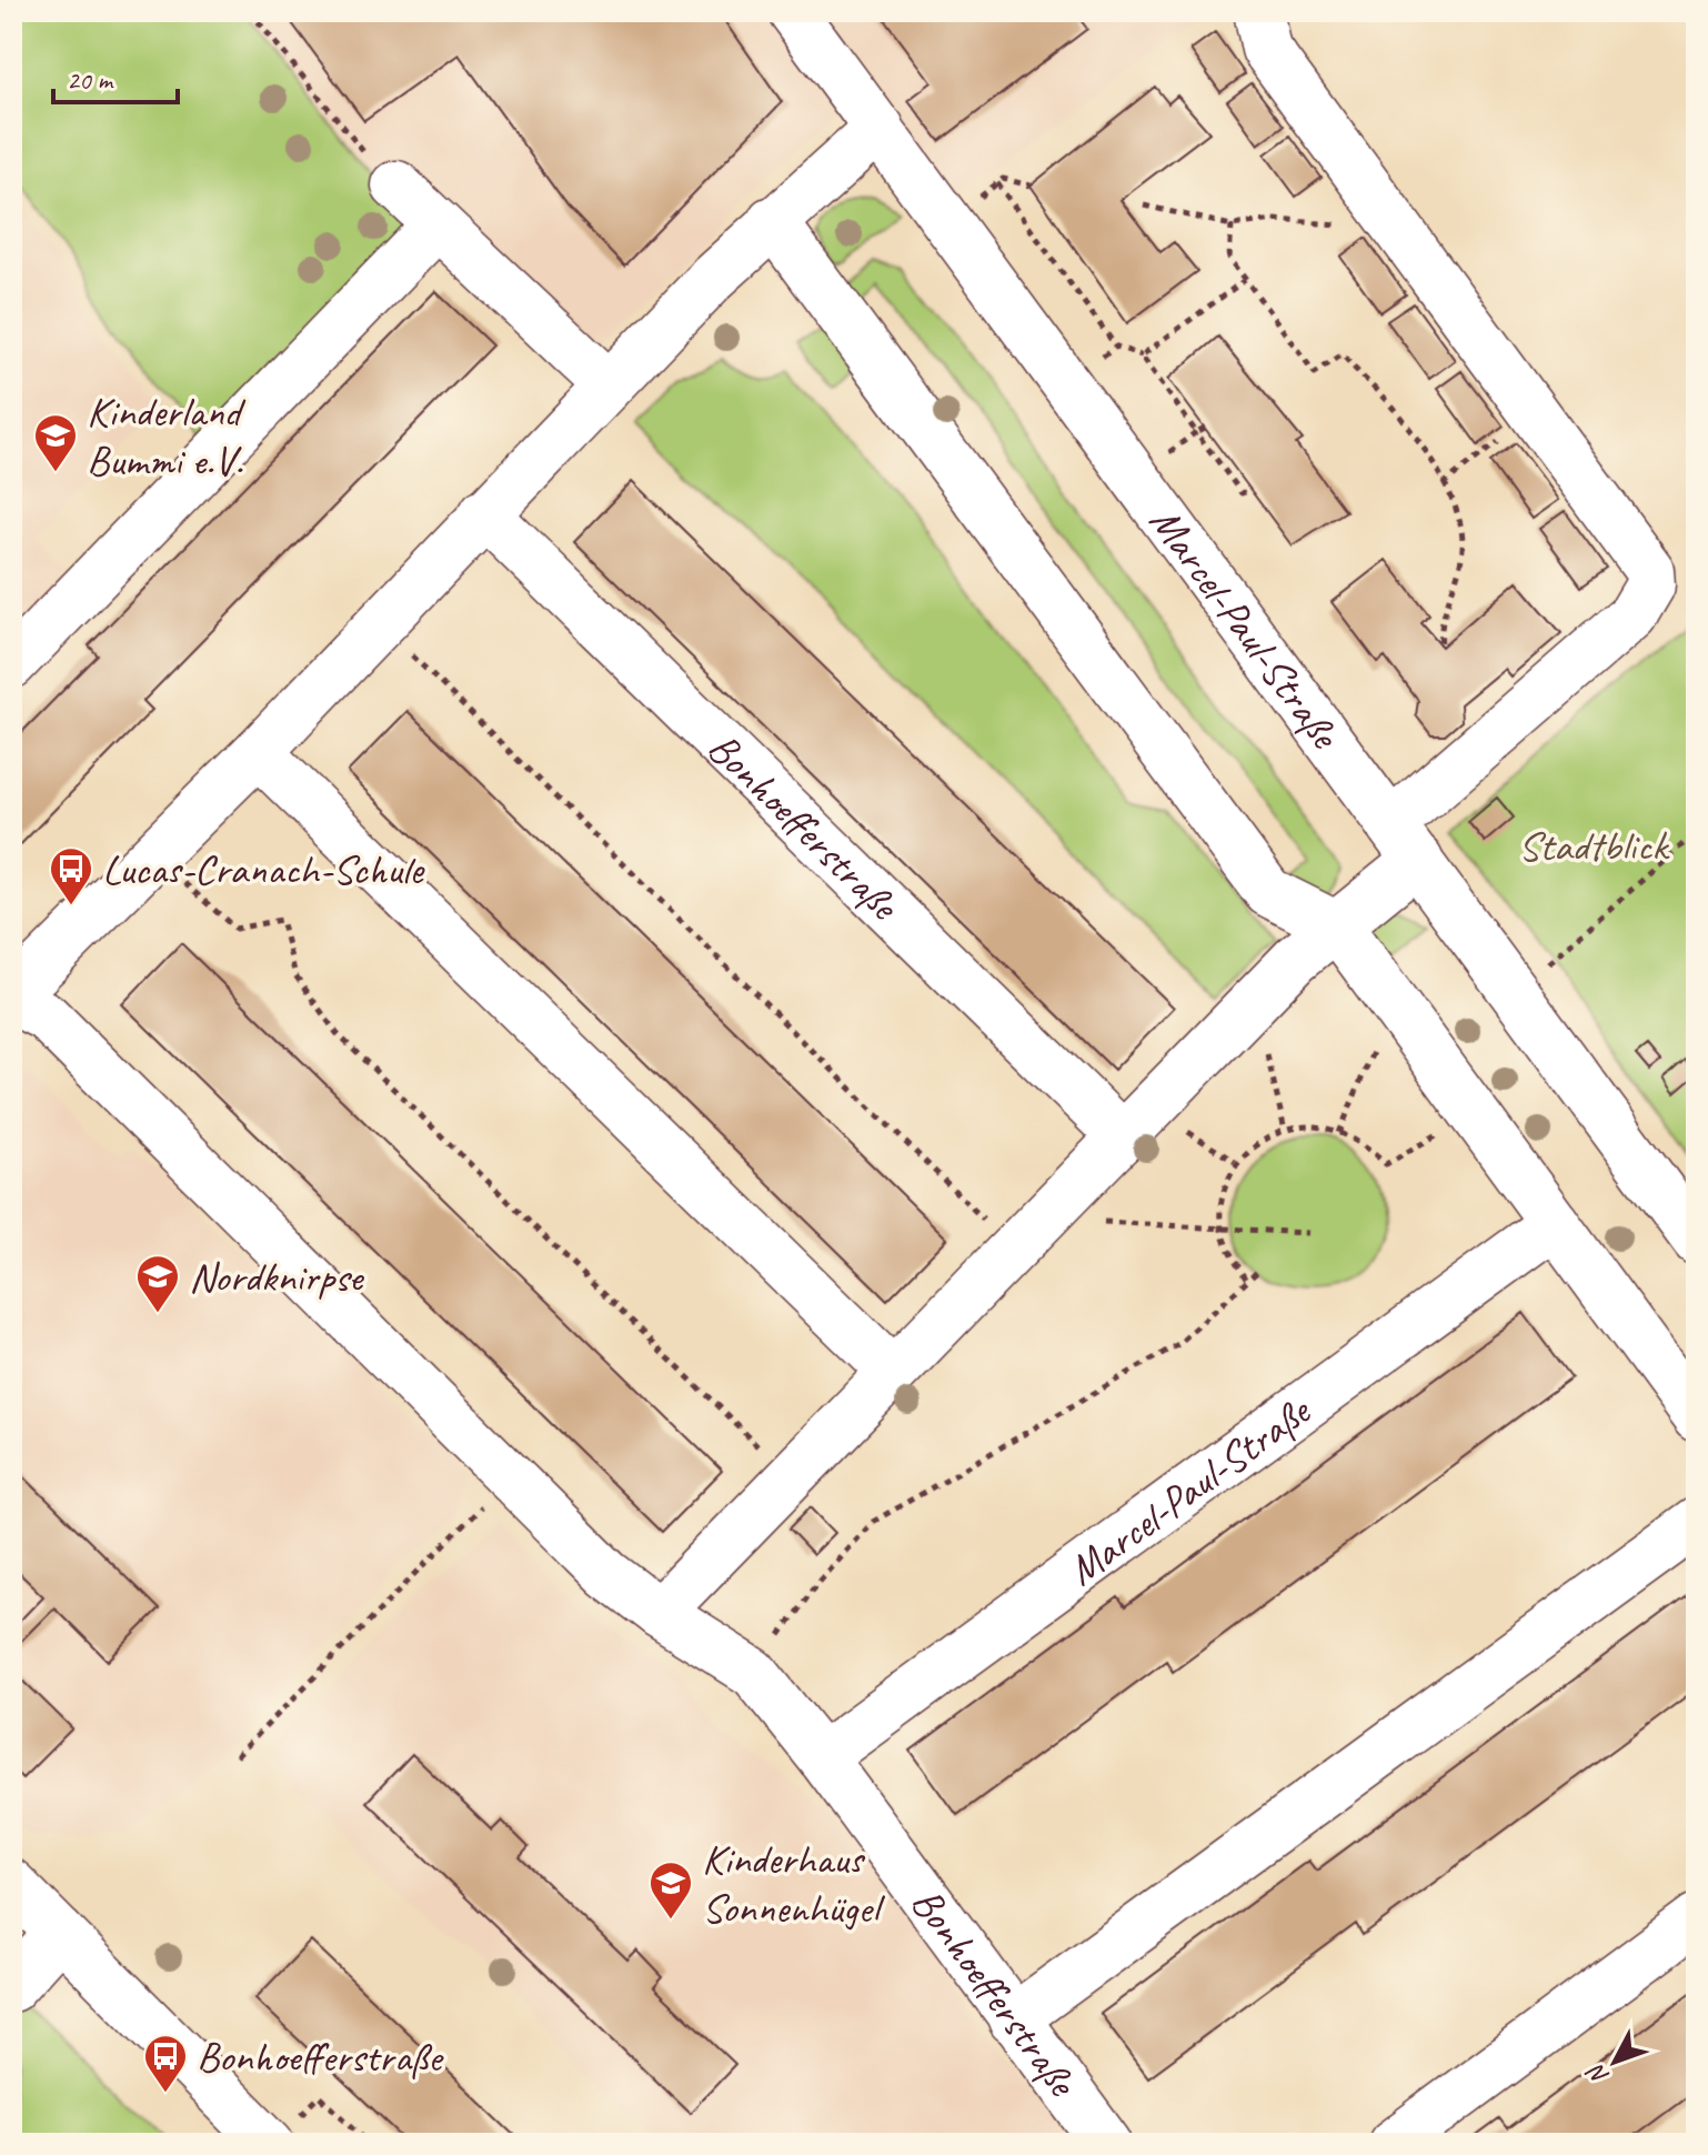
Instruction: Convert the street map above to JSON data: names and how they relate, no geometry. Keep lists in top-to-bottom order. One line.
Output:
{"streets":{"street":["Marcel-Paul-Straße","Bonhoefferstraße"]},"crossings":[["Marcel-Paul-Straße","Bonhoefferstraße"]],"parks":["Stadtblick"],"places":{"school or university":["Kinderland Bummi e.V.","Nordknirpse","Kinderhaus Sonnenhügel"],"bus stop":["Lucas-Cranach-Schule","Bonhoefferstraße"]},"scale_bar":"20 m","north":"bottom left"}
